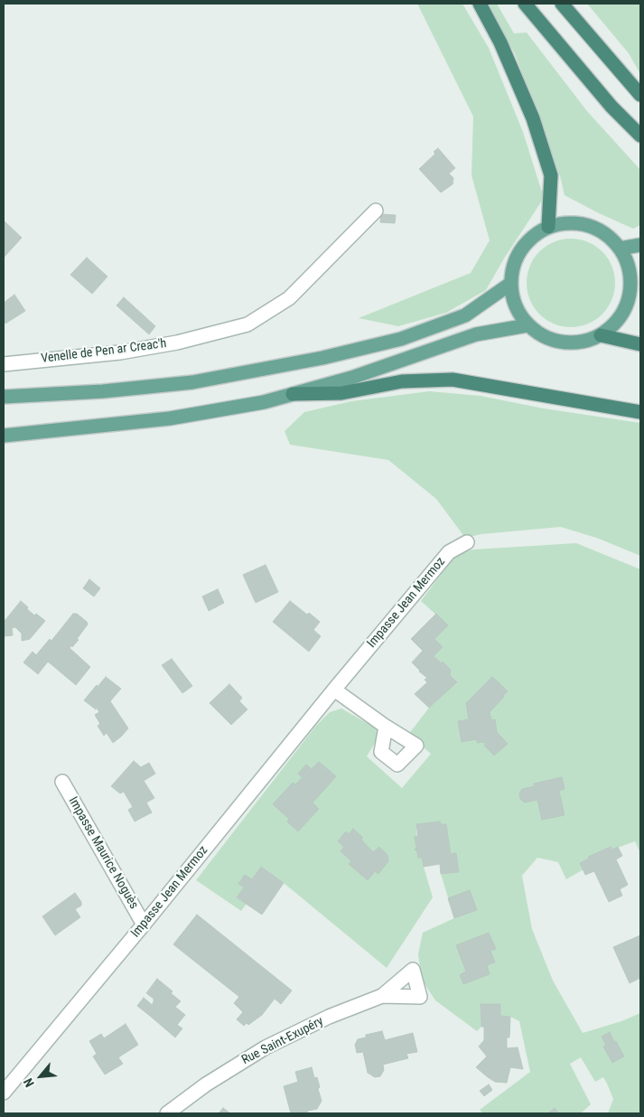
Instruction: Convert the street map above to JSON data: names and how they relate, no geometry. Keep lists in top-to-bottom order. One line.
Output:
{"streets":{"street":["Venelle de Pen ar Creac'h","Impasse Jean Mermoz","Impasse Maurice Noguès","Rue Saint-Exupéry"]},"crossings":[["Impasse Jean Mermoz","Impasse Maurice Noguès"]],"north":"bottom left"}
